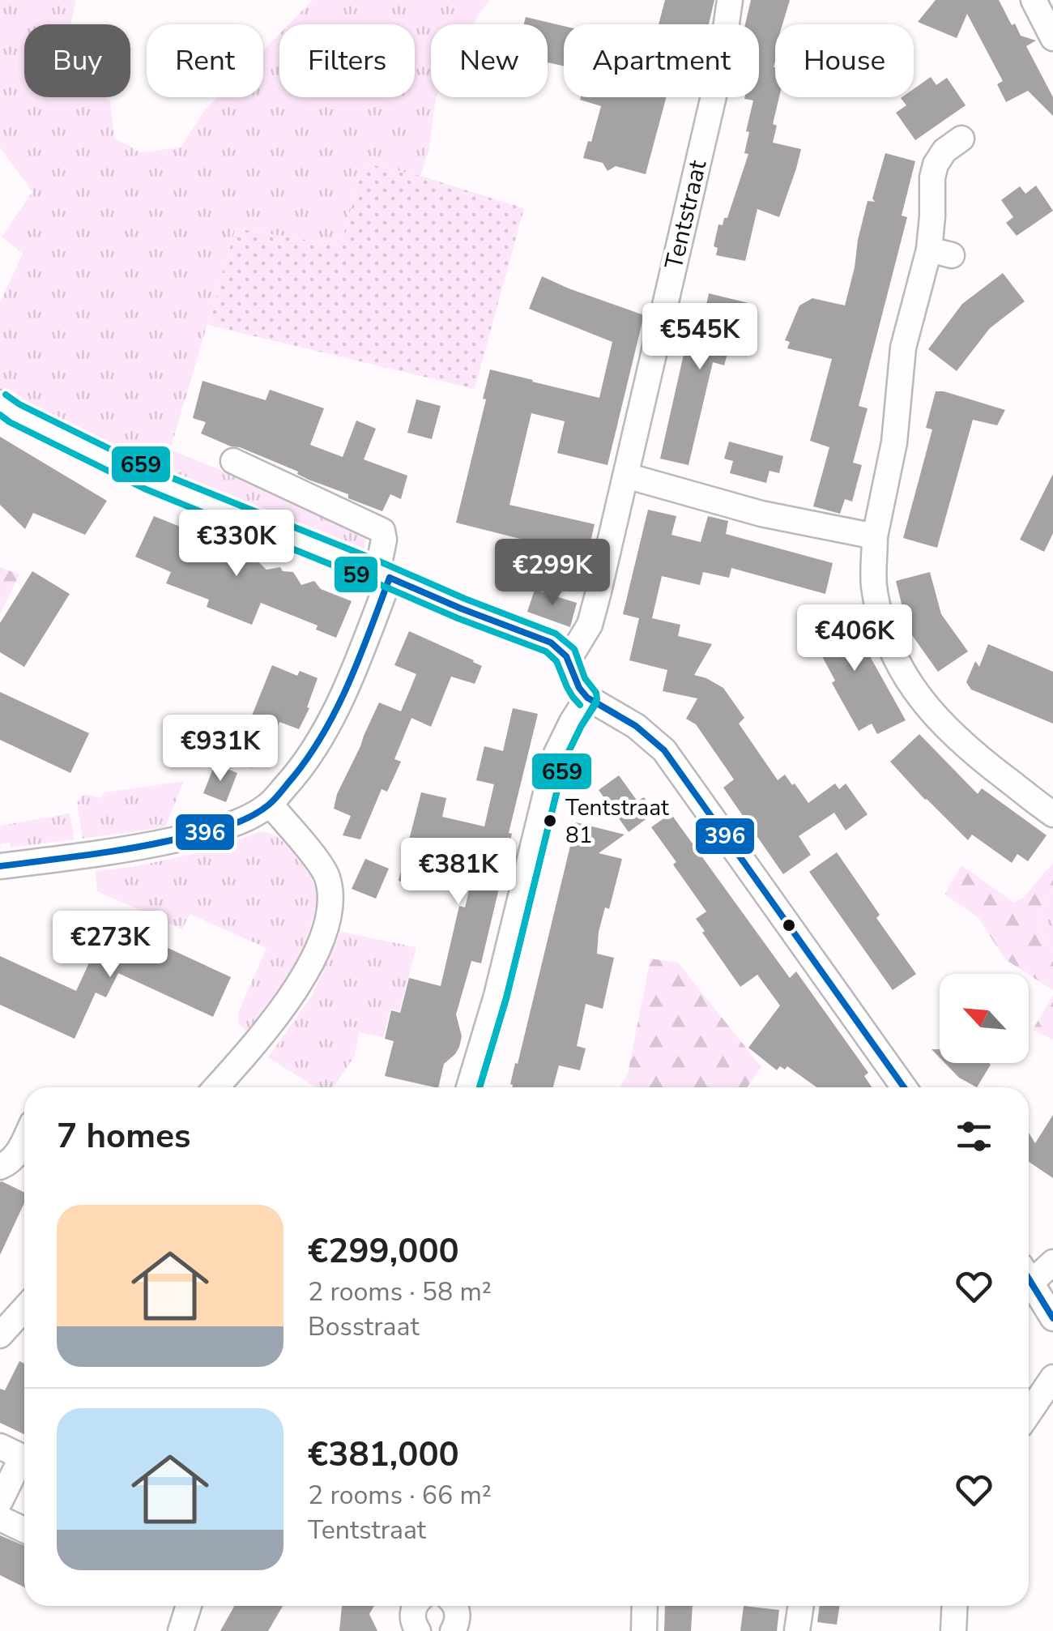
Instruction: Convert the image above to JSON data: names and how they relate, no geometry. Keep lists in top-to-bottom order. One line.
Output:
{"streets":{"street":["Tentstraat"]},"places":["Tentstraat 81"],"lines":["transit line 659","transit line 59","transit line 396"],"north":"top left","page":{"chip":["Buy","Rent","Filters","New","Apartment","House"],"price":["€545K","€330K","€299K","€406K","€931K","€381K","€273K"],"heading":"7 homes","list":[{"name":"€299,000","note":"2 rooms · 58 m² · Bosstraat"},{"name":"€381,000","note":"2 rooms · 66 m² · Tentstraat"}]}}
